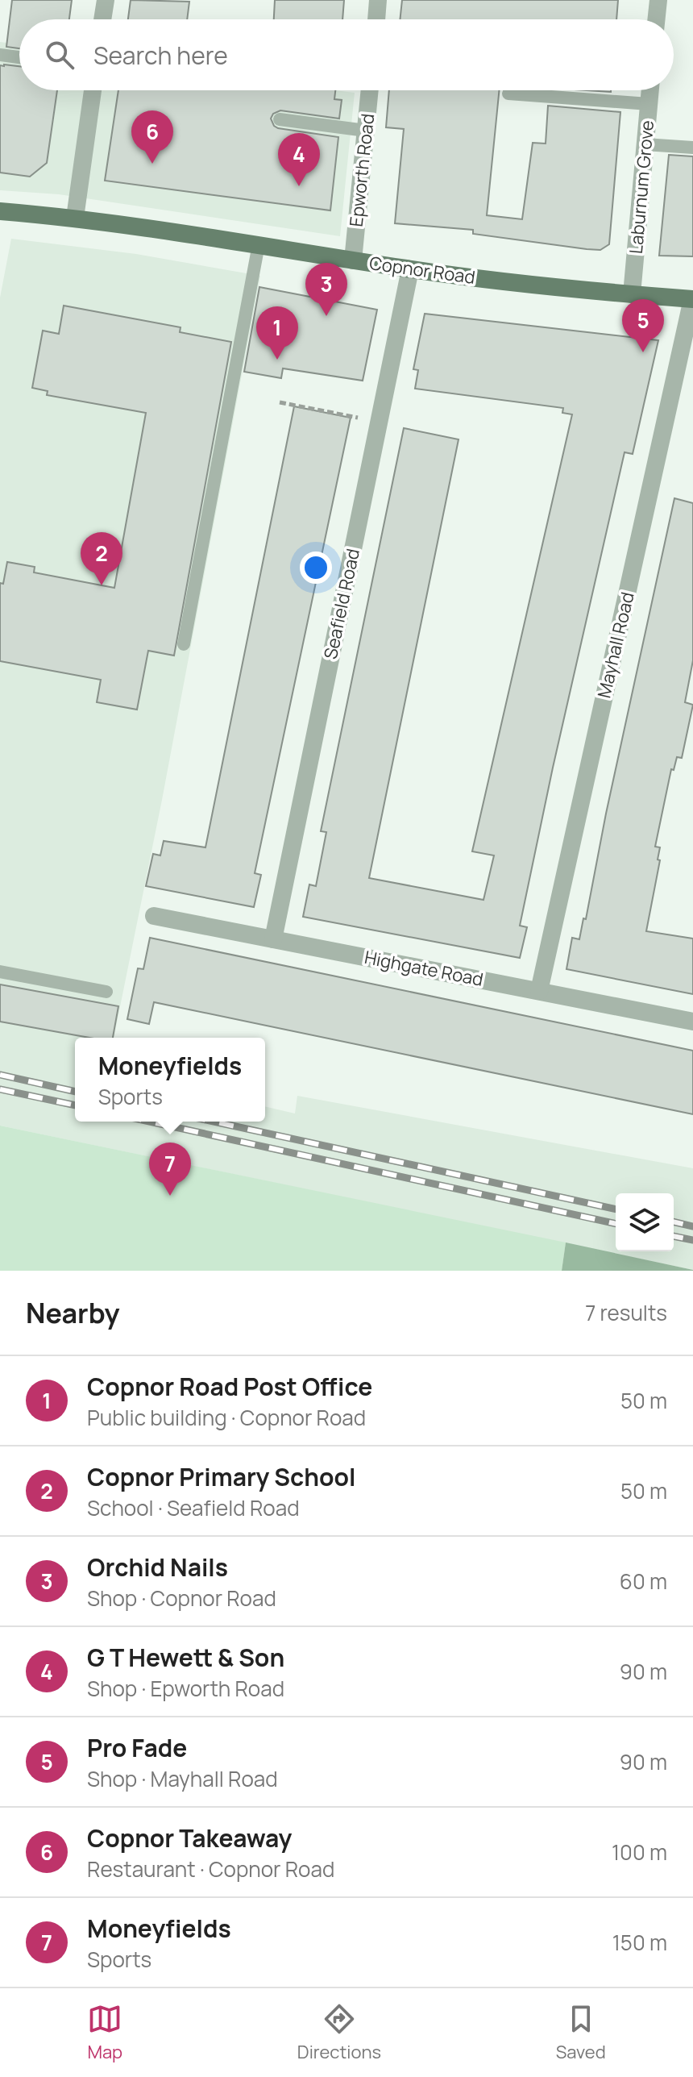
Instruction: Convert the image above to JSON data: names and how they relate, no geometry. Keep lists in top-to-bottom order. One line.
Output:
{"streets":{"main road":["Copnor Road"],"street":["Epworth Road","Laburnum Grove","Seafield Road","Mayhall Road","Highgate Road"]},"crossings":[["Epworth Road","Copnor Road"],["Laburnum Grove","Copnor Road"],["Copnor Road","Seafield Road"],["Copnor Road","Mayhall Road"],["Seafield Road","Highgate Road"],["Mayhall Road","Highgate Road"]],"page":{"search":"Search here","pins":["6","4","3","5","1","2","7"],"popup":["Moneyfields","Sports"],"heading":["Nearby","7 results"],"list":[{"mark":"1","name":"Copnor Road Post Office","note":"Public building · Copnor Road","value":"50 m"},{"mark":"2","name":"Copnor Primary School","note":"School · Seafield Road","value":"50 m"},{"mark":"3","name":"Orchid Nails","note":"Shop · Copnor Road","value":"60 m"},{"mark":"4","name":"G T Hewett & Son","note":"Shop · Epworth Road","value":"90 m"},{"mark":"5","name":"Pro Fade","note":"Shop · Mayhall Road","value":"90 m"},{"mark":"6","name":"Copnor Takeaway","note":"Restaurant · Copnor Road","value":"100 m"},{"mark":"7","name":"Moneyfields","note":"Sports","value":"150 m"}],"nav":["Map","Directions","Saved"]}}
